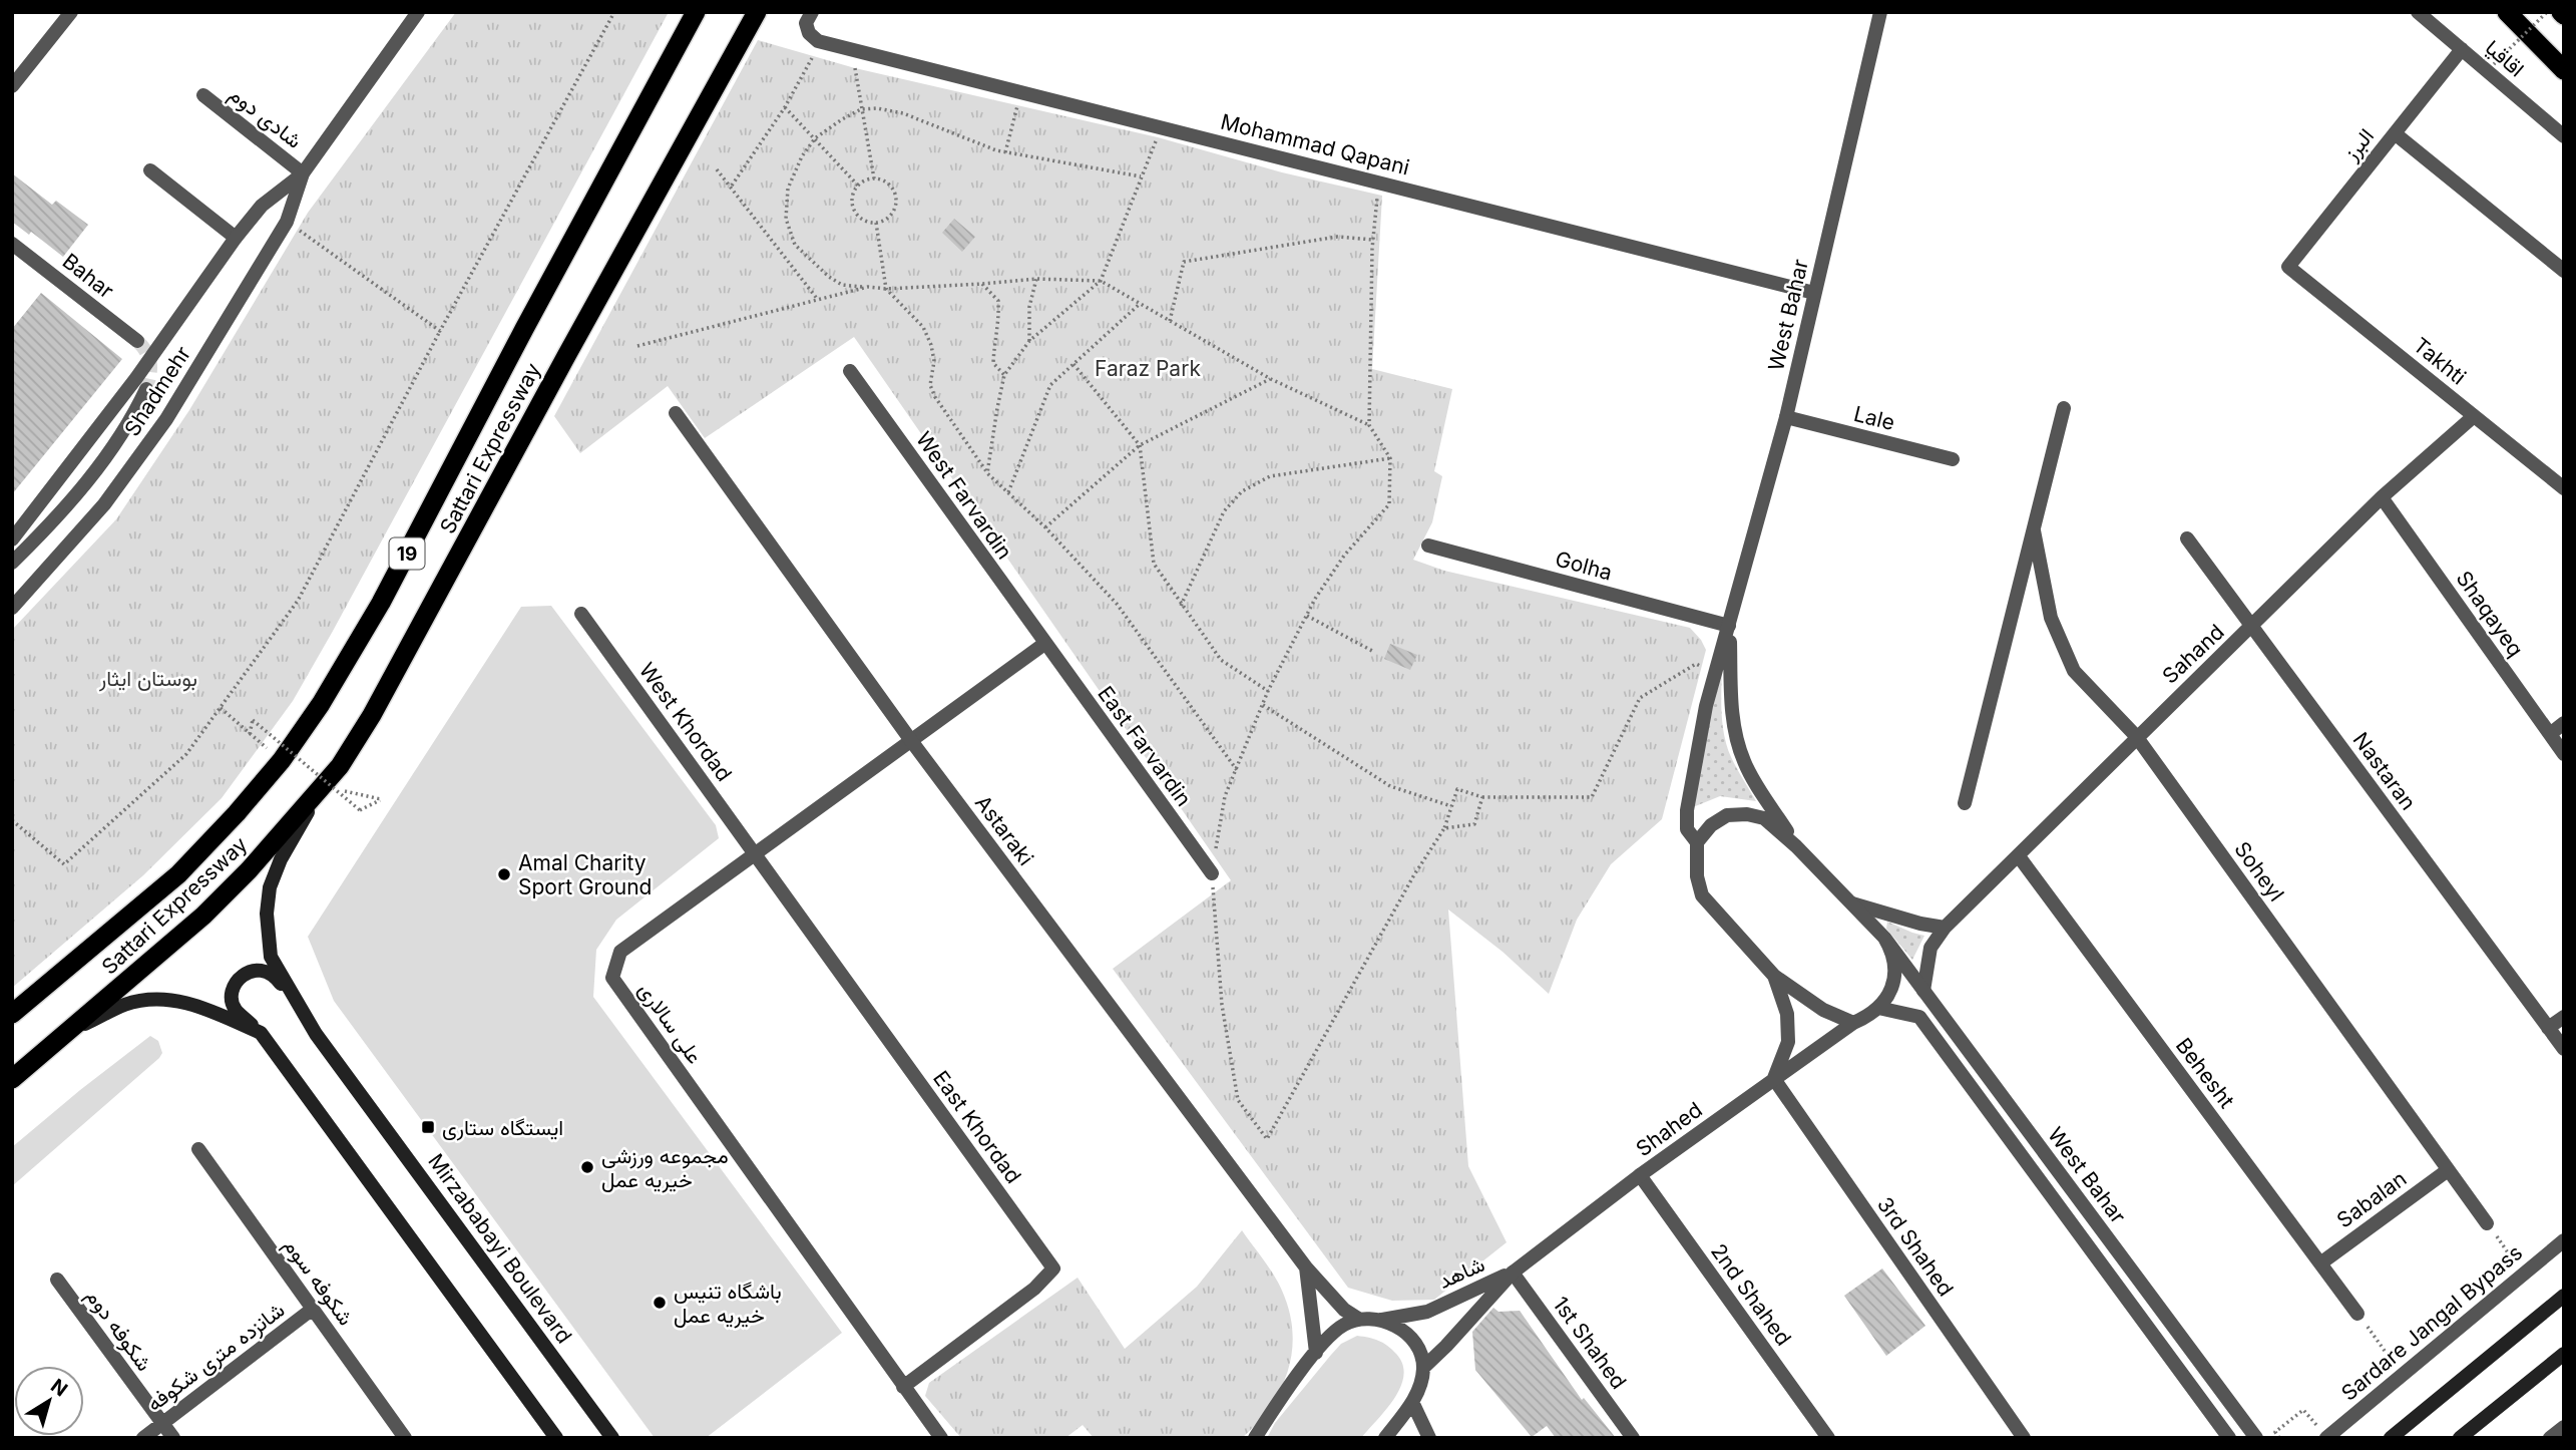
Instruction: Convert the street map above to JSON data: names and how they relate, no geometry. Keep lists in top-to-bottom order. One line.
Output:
{"streets":{"highway":["Sattari Expressway","19"],"main road":["Mirzababayi Boulevard"],"street":["اقاقیا","شادی دوم","Mohammad Qapani","البرز","Bahar","West Bahar","Takhti","Shadmehr","Lale","West Farvardin","Golha","Shaqayeq","Sahand","West Khordad","East Farvardin","Nastaran","Astaraki","Soheyl","علی سالاری","Behesht","East Khordad","Shahed","Sabalan","3rd Shahed","شاهد","شکوفه سوم","2nd Shahed","Sardare Jangal Bypass","شکوفه دوم","1st Shahed","شانزده متری شکوفه"]},"crossings":[["اقاقیا","البرز"],["شادی دوم","Shadmehr"],["Mohammad Qapani","West Bahar"],["البرز","Takhti"],["West Bahar","Lale"],["West Bahar","Golha"],["West Bahar","Sahand"],["West Bahar","Shahed"],["Takhti","Sahand"],["Sattari Expressway","Mirzababayi Boulevard"],["West Farvardin","East Farvardin"],["West Farvardin","علی سالاری"],["Shaqayeq","Sahand"],["Sahand","Nastaran"],["Sahand","Soheyl"],["Sahand","Behesht"],["West Khordad","علی سالاری"],["West Khordad","East Khordad"],["East Farvardin","علی سالاری"],["Astaraki","علی سالاری"],["Astaraki","شاهد"],["Soheyl","Sabalan"],["علی سالاری","East Khordad"],["Behesht","Sabalan"],["Shahed","3rd Shahed"],["Shahed","شاهد"],["Shahed","2nd Shahed"],["Shahed","1st Shahed"],["شاهد","1st Shahed"],["شکوفه سوم","شانزده متری شکوفه"],["شکوفه دوم","شانزده متری شکوفه"]],"parks":["Faraz Park","بوستان ایثار"],"places":{"other":["Amal Charity Sport Ground","مجموعه ورزشی خیریه عمل","باشگاه تنیس خیریه عمل"],"transit":["ایستگاه ستاری"]},"north":"top right"}
